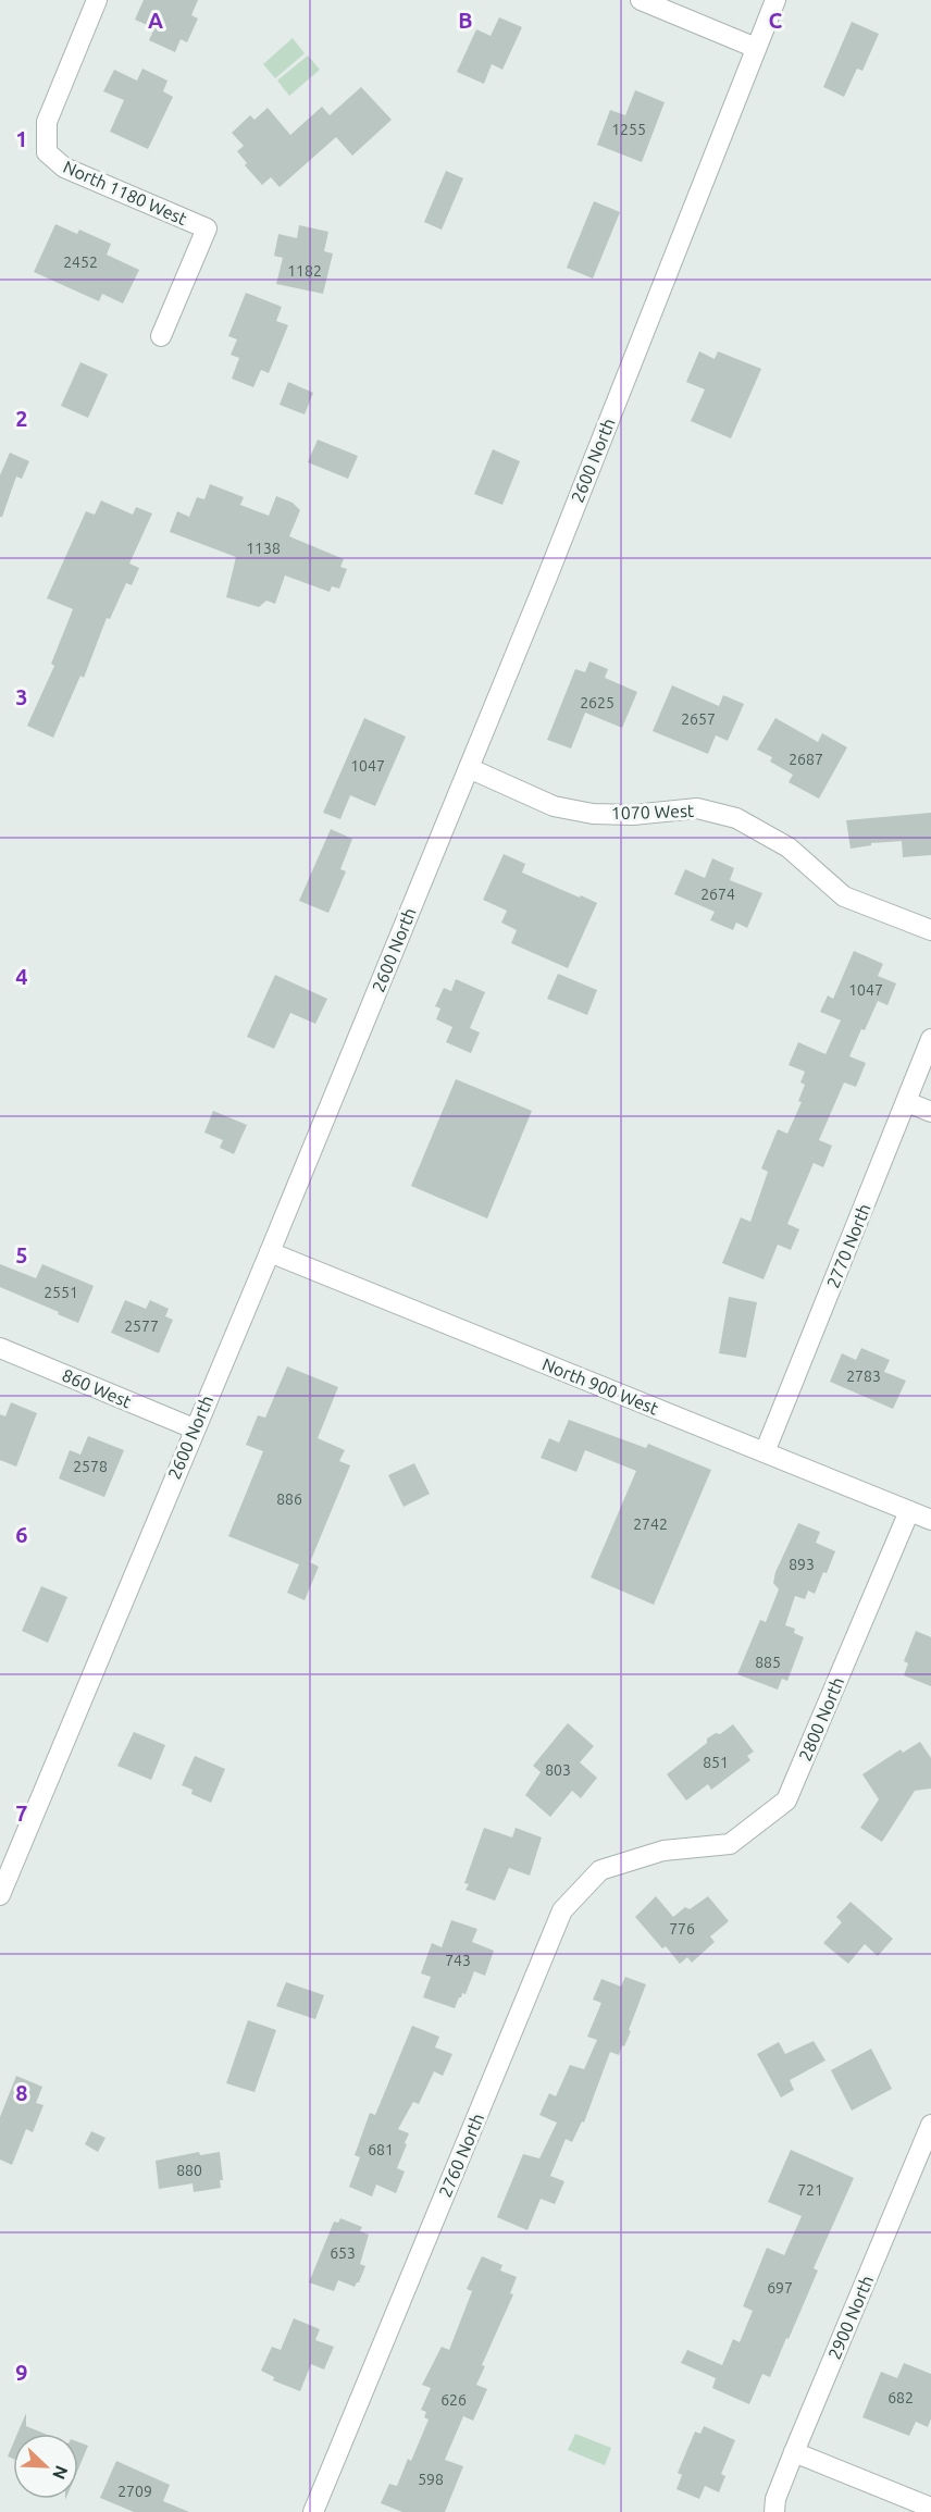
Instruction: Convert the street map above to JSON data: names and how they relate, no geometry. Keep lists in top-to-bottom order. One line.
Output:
{"streets":{"street":["North 1180 West","2600 North","1070 West","2770 North","North 900 West","860 West","2800 North","2760 North","2900 North"]},"crossings":[["2600 North","1070 West"],["2600 North","North 900 West"],["2600 North","860 West"],["2770 North","North 900 West"],["North 900 West","2800 North"],["2800 North","2760 North"]],"house_numbers":["1255","2452","1182","1138","2625","2657","2687","1047","2674","1047","2551","2577","2783","2578","886","2742","893","885","851","803","776","743","681","880","721","653","697","682","626","598","2709"],"north":"bottom right","grid":{"columns":["A","B","C"],"rows":["1","2","3","4","5","6","7","8","9"]}}
